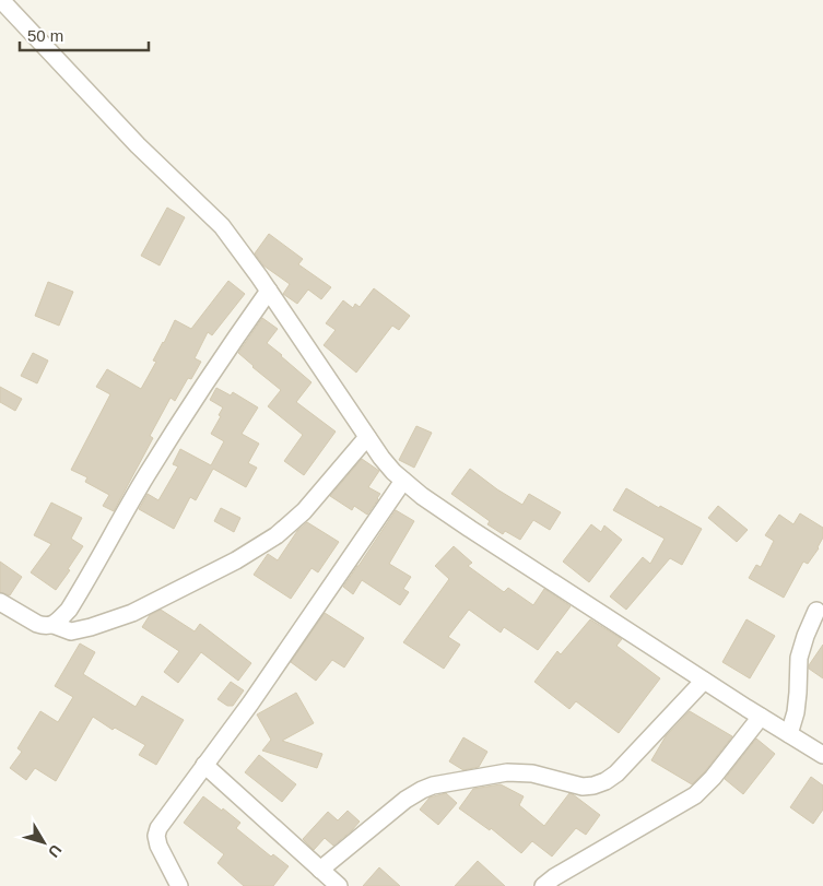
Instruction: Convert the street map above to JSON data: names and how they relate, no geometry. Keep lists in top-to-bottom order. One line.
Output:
{"scale_bar":"50 m","north":"bottom right"}
